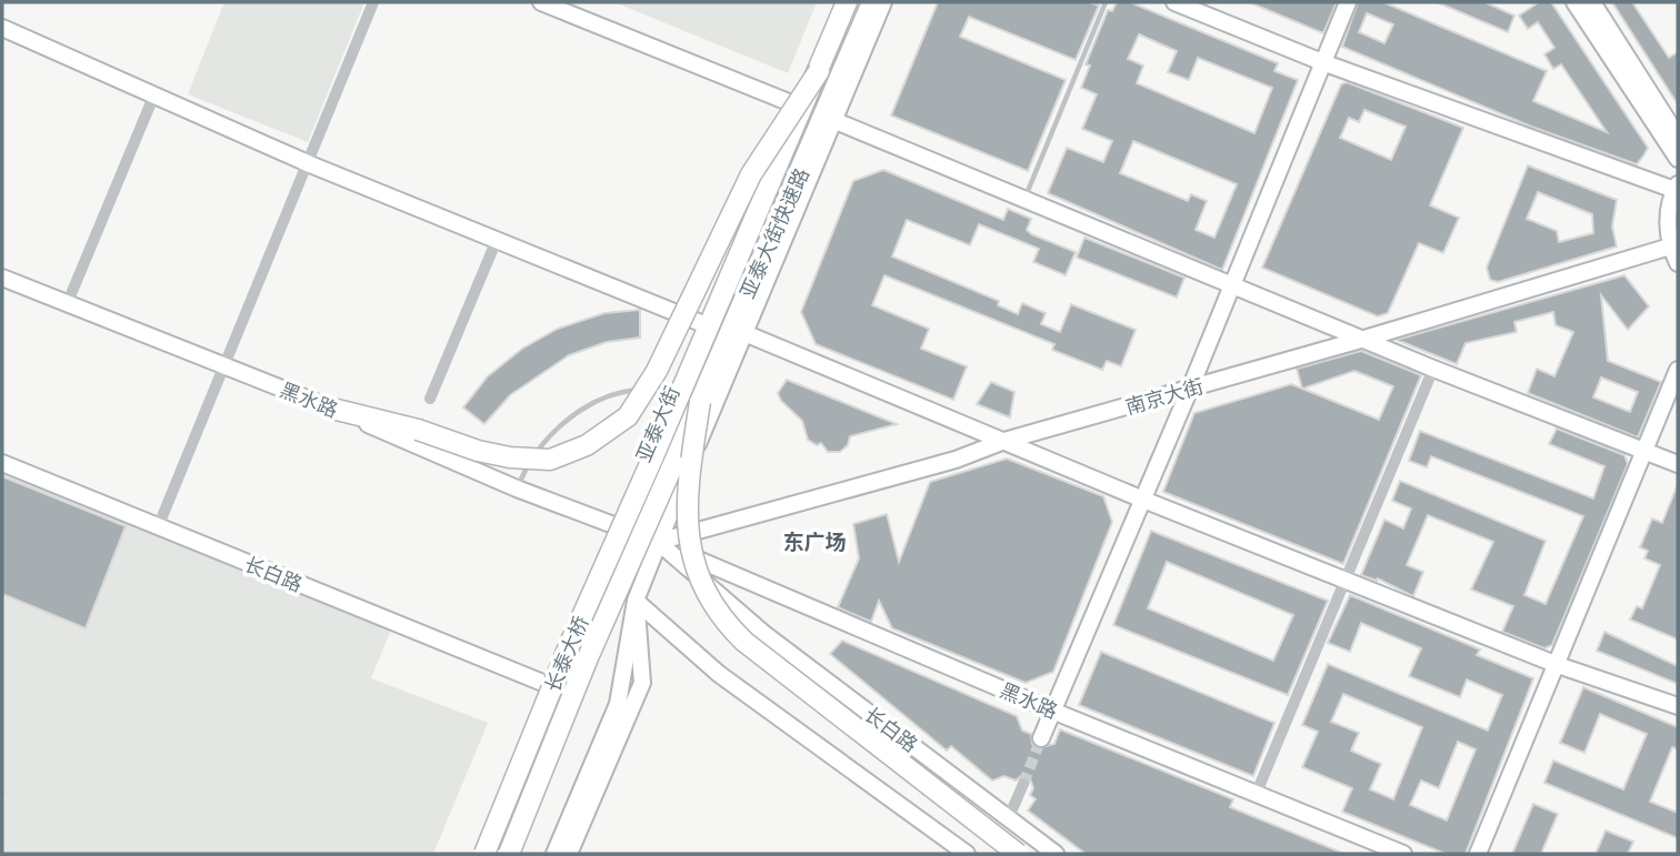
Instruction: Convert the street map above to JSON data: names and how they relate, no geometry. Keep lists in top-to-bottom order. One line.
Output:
{"streets":{"highway":["亚泰大街快速路","长泰大桥"],"street":["南京大街","黑水路","亚泰大街","长白路"]},"crossings":[["亚泰大街快速路","长泰大桥"],["南京大街","黑水路"],["南京大街","长白路"],["黑水路","亚泰大街"],["黑水路","长白路"],["亚泰大街","长白路"]],"districts":["东广场"]}
